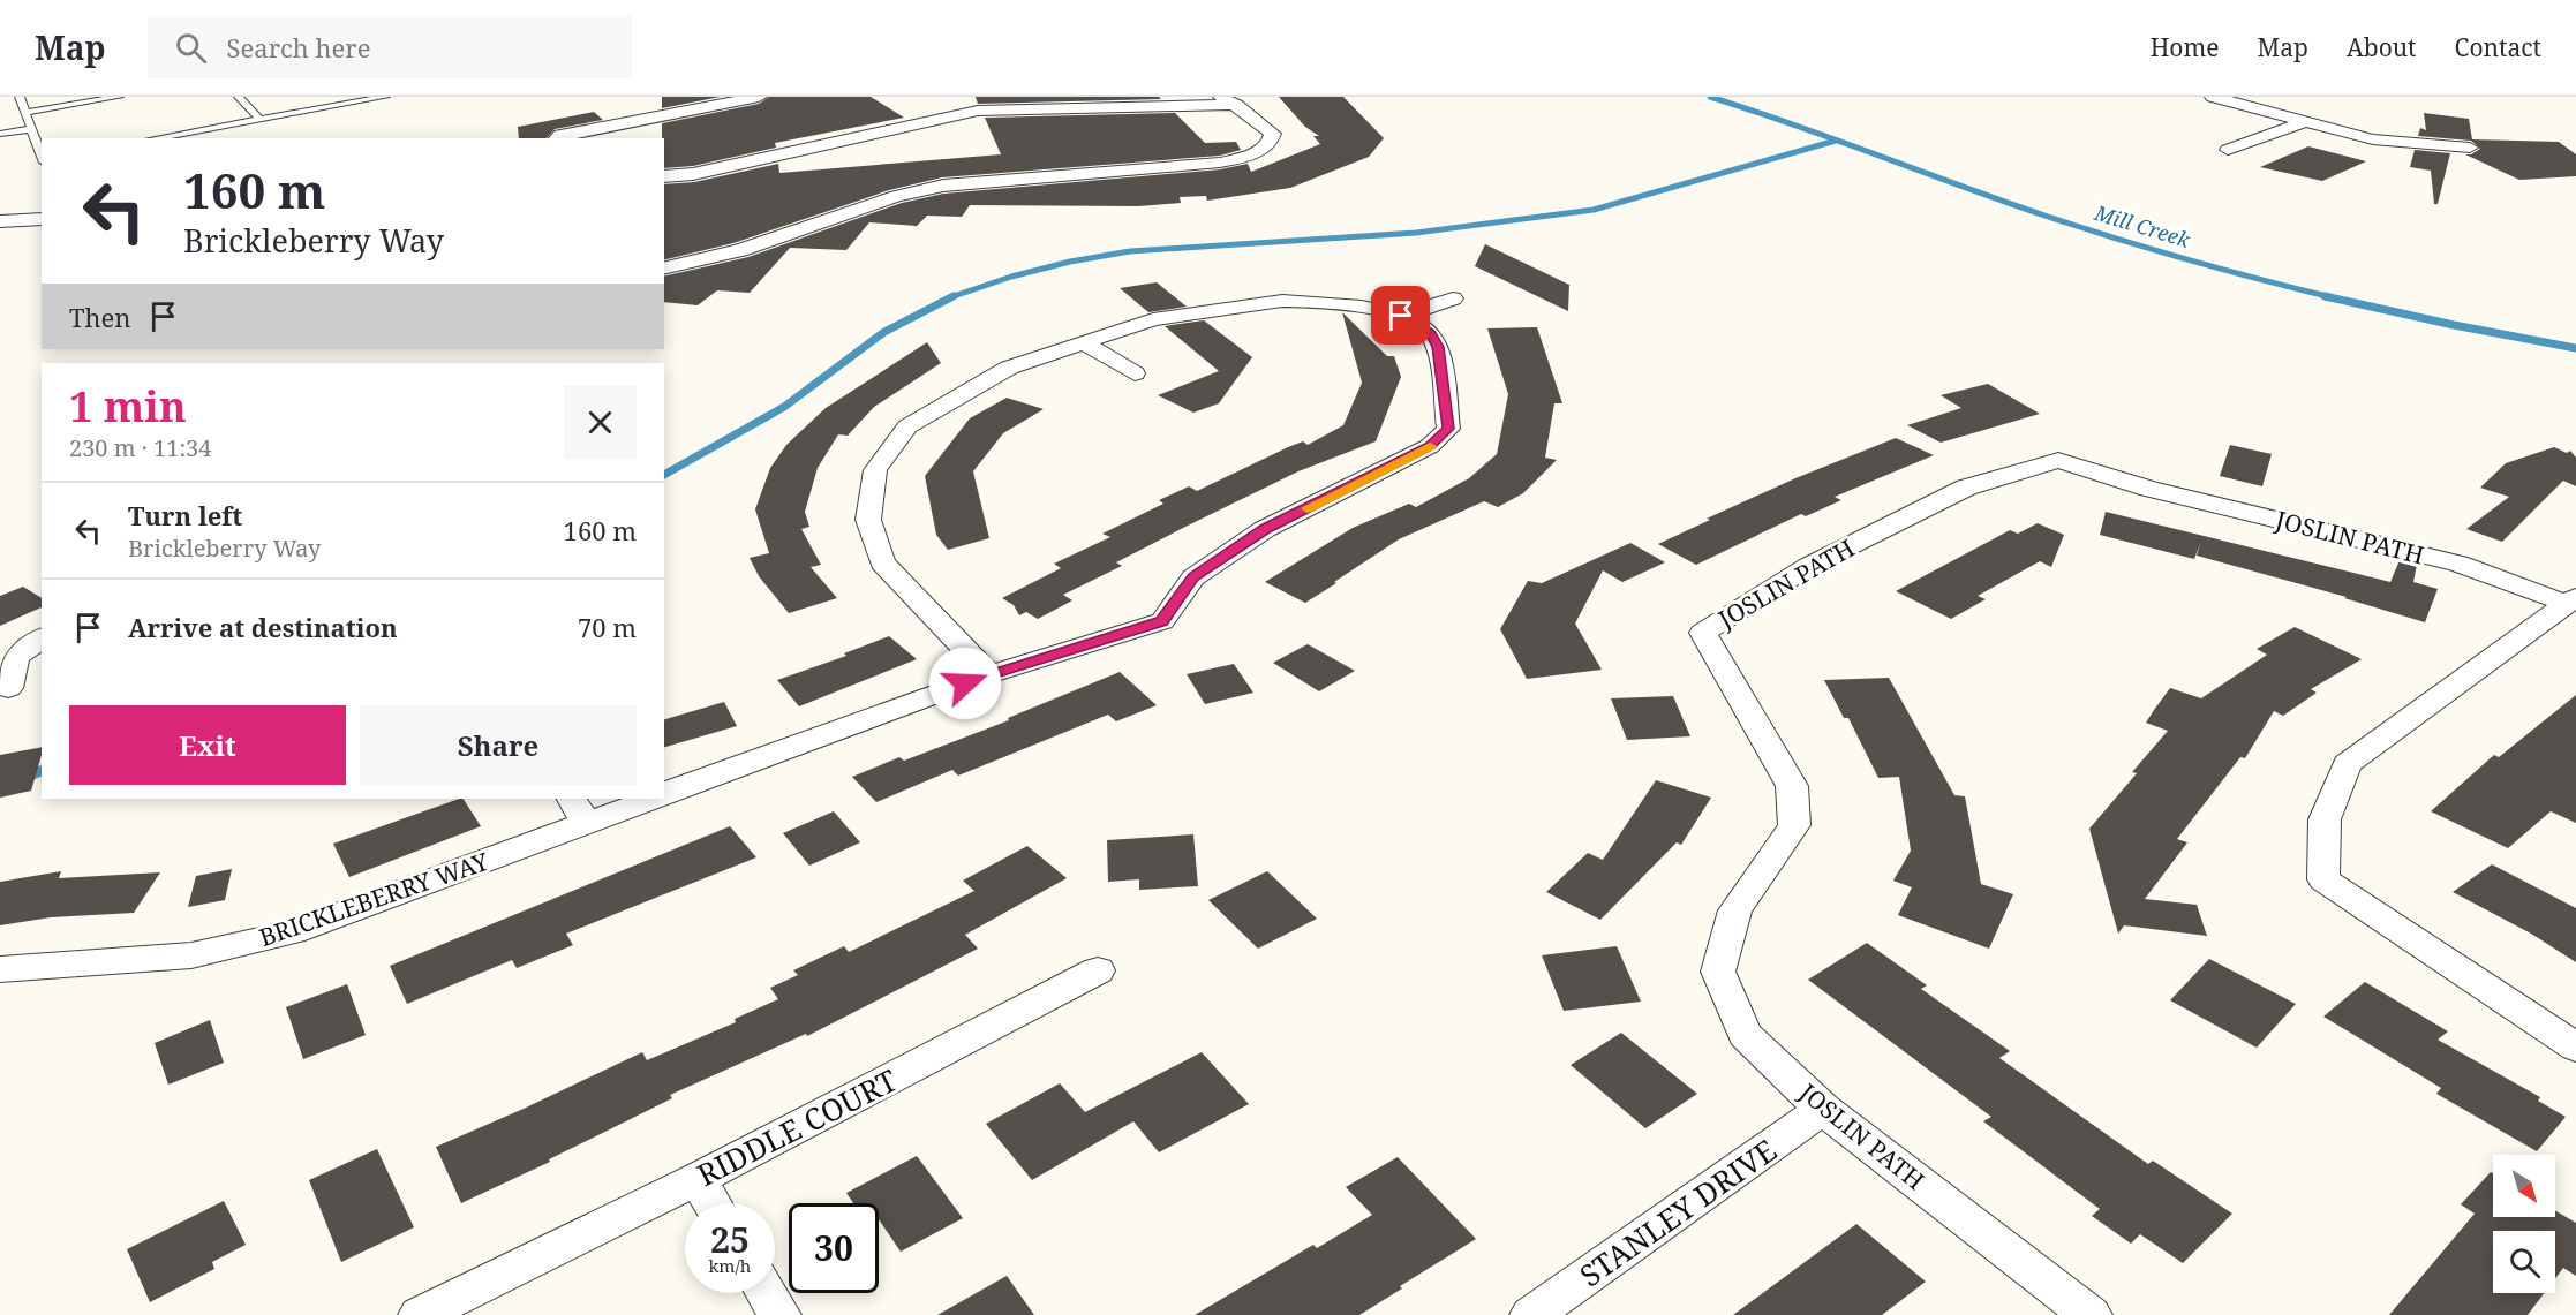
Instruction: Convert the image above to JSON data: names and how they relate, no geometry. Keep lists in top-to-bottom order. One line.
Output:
{"streets":{"street":["JOSLIN PATH","BRICKLEBERRY WAY","RIDDLE COURT","STANLEY DRIVE"]},"crossings":[["JOSLIN PATH","STANLEY DRIVE"]],"water":["Mill Creek"],"north":"bottom right","page":{"header":"Map","search":"Search here","nav":["Home","Map","About","Contact"],"turn":["160 m","Brickleberry Way"],"then":"Then","heading":["1 min","230 m · 11:34"],"list":[{"name":"Turn left","note":"Brickleberry Way","value":"160 m"},{"name":"Arrive at destination","value":"70 m"}],"buttons":["Exit","Share"],"speed":"25 km/h","limit":"30"}}
